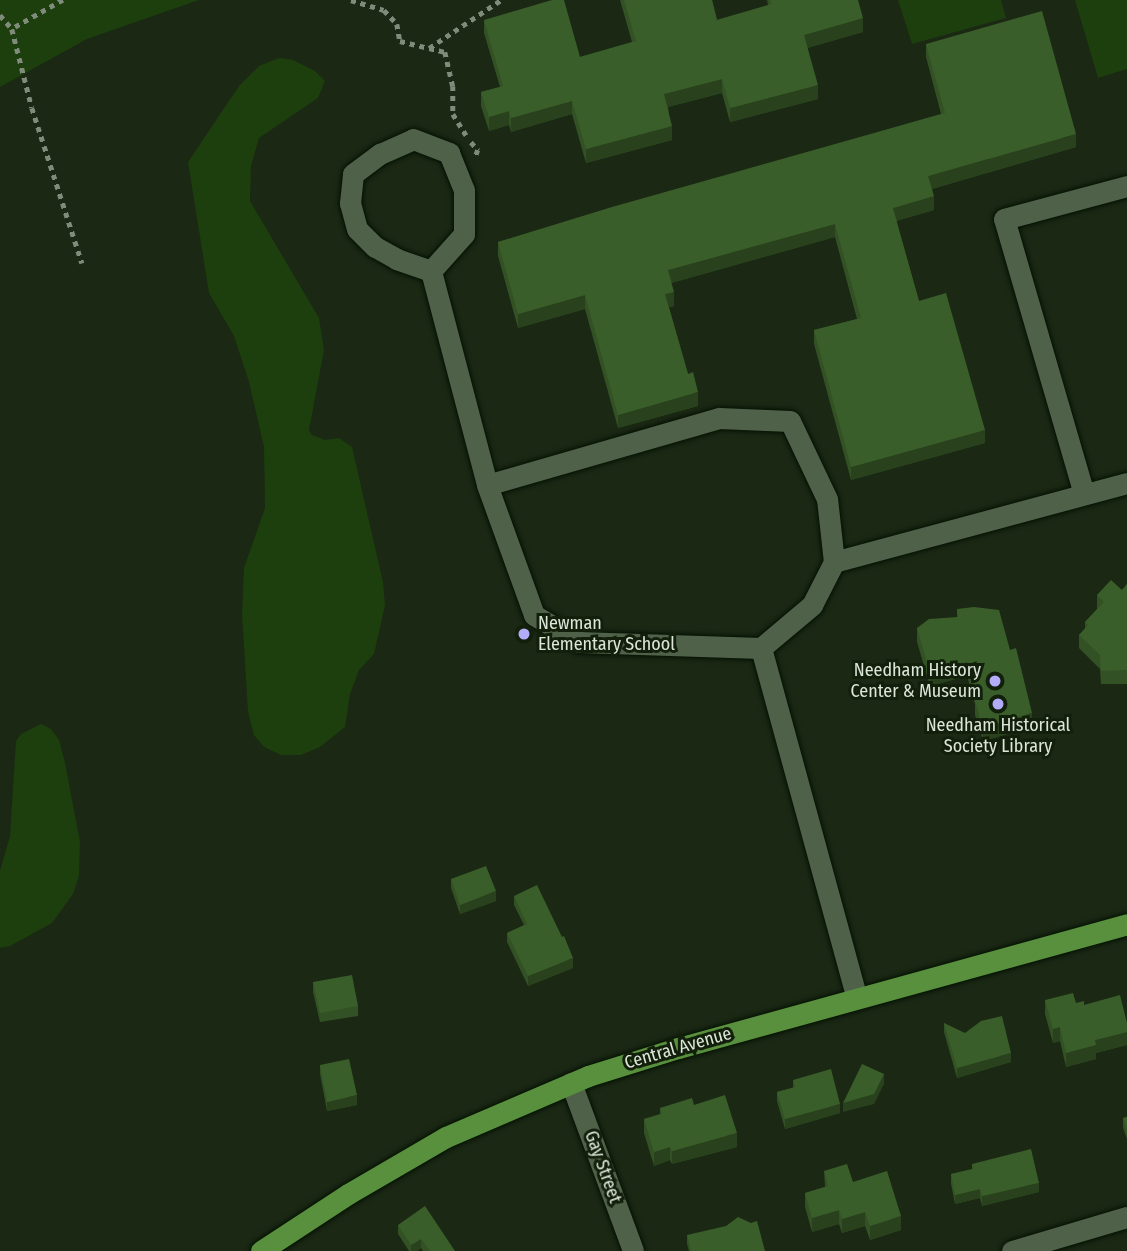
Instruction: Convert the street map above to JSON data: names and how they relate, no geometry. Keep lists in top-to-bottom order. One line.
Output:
{"streets":{"main road":["Central Avenue"],"street":["Gay Street"]},"crossings":[["Central Avenue","Gay Street"]],"places":["Newman Elementary School","Needham History Center & Museum","Needham Historical Society Library"]}
